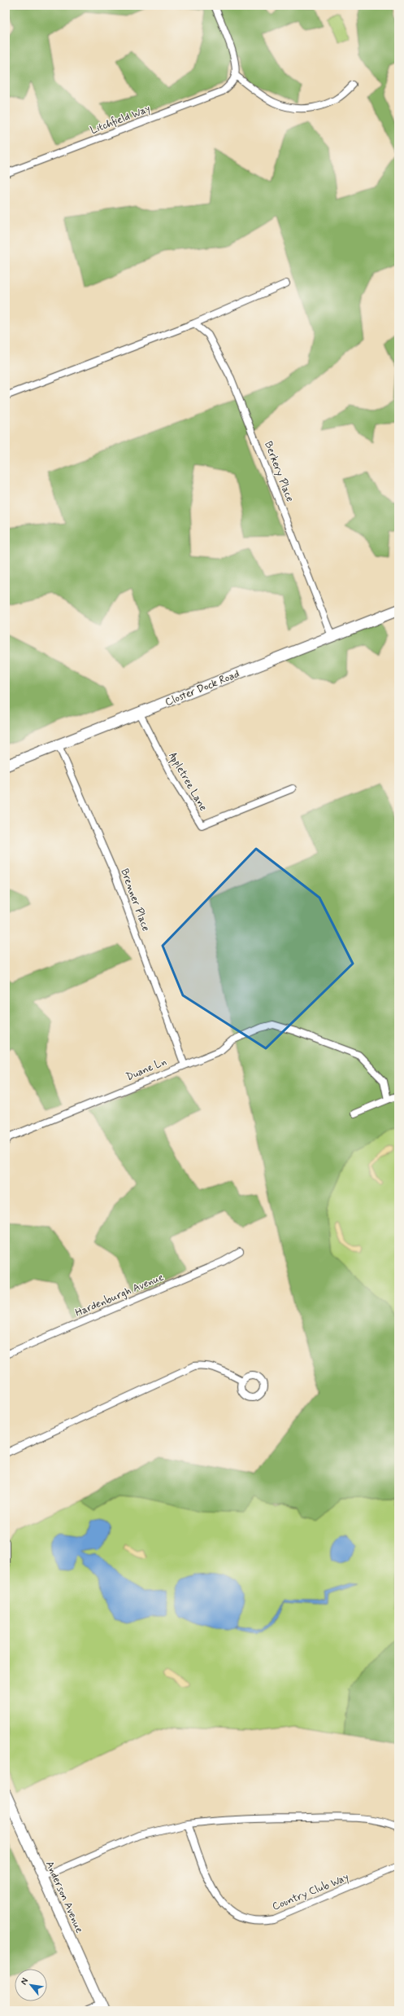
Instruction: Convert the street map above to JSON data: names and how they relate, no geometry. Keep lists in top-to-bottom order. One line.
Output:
{"streets":{"main road":["Closter Dock Road","Anderson Avenue"],"street":["Litchfield Way","Berkery Place","Appletree Lane","Brenner Place","Duane Ln","Hardenburgh Avenue","Country Club Way"]},"crossings":[["Berkery Place","Closter Dock Road"],["Closter Dock Road","Appletree Lane"],["Closter Dock Road","Brenner Place"],["Brenner Place","Duane Ln"]],"north":"top left"}
